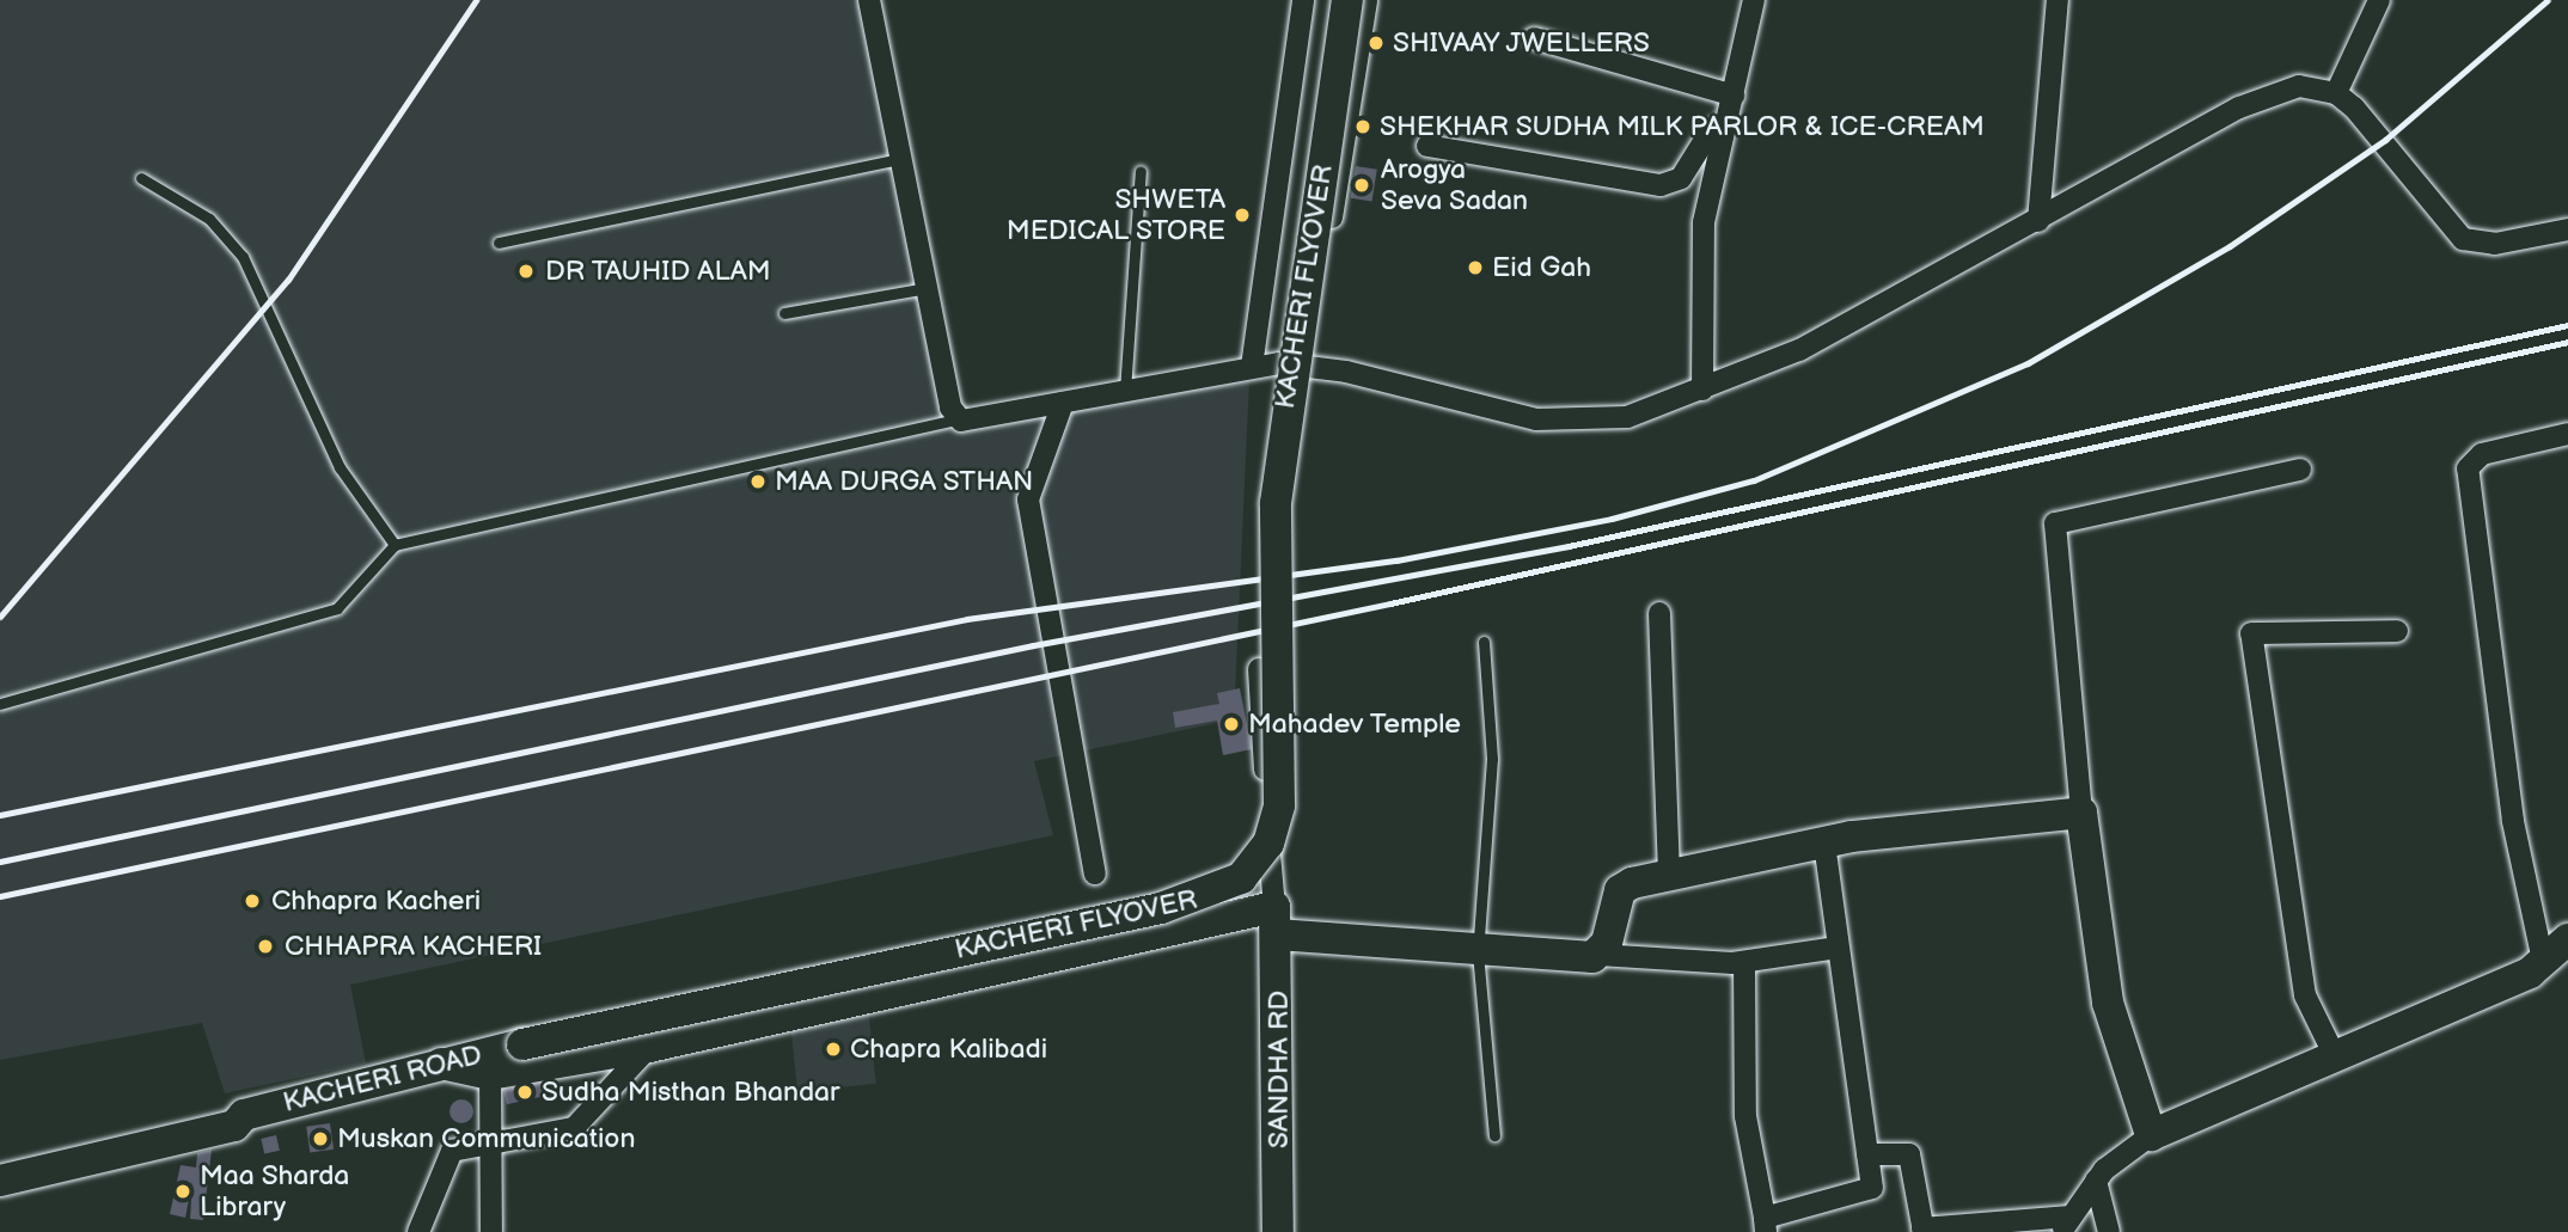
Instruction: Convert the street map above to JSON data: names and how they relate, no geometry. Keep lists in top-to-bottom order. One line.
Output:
{"streets":{"street":["KACHERI FLYOVER","SANDHA RD","KACHERI ROAD"]},"crossings":[["KACHERI FLYOVER","KACHERI ROAD"]],"places":["SHIVAAY JWELLERS","SHEKHAR SUDHA MILK PARLOR & ICE-CREAM","Arogya Seva Sadan","SHWETA MEDICAL STORE","Eid Gah","DR TAUHID ALAM","MAA DURGA STHAN","Mahadev Temple","Chhapra Kacheri","CHHAPRA KACHERI","Chapra Kalibadi","Sudha Misthan Bhandar","Muskan Communication","Maa Sharda Library"]}
